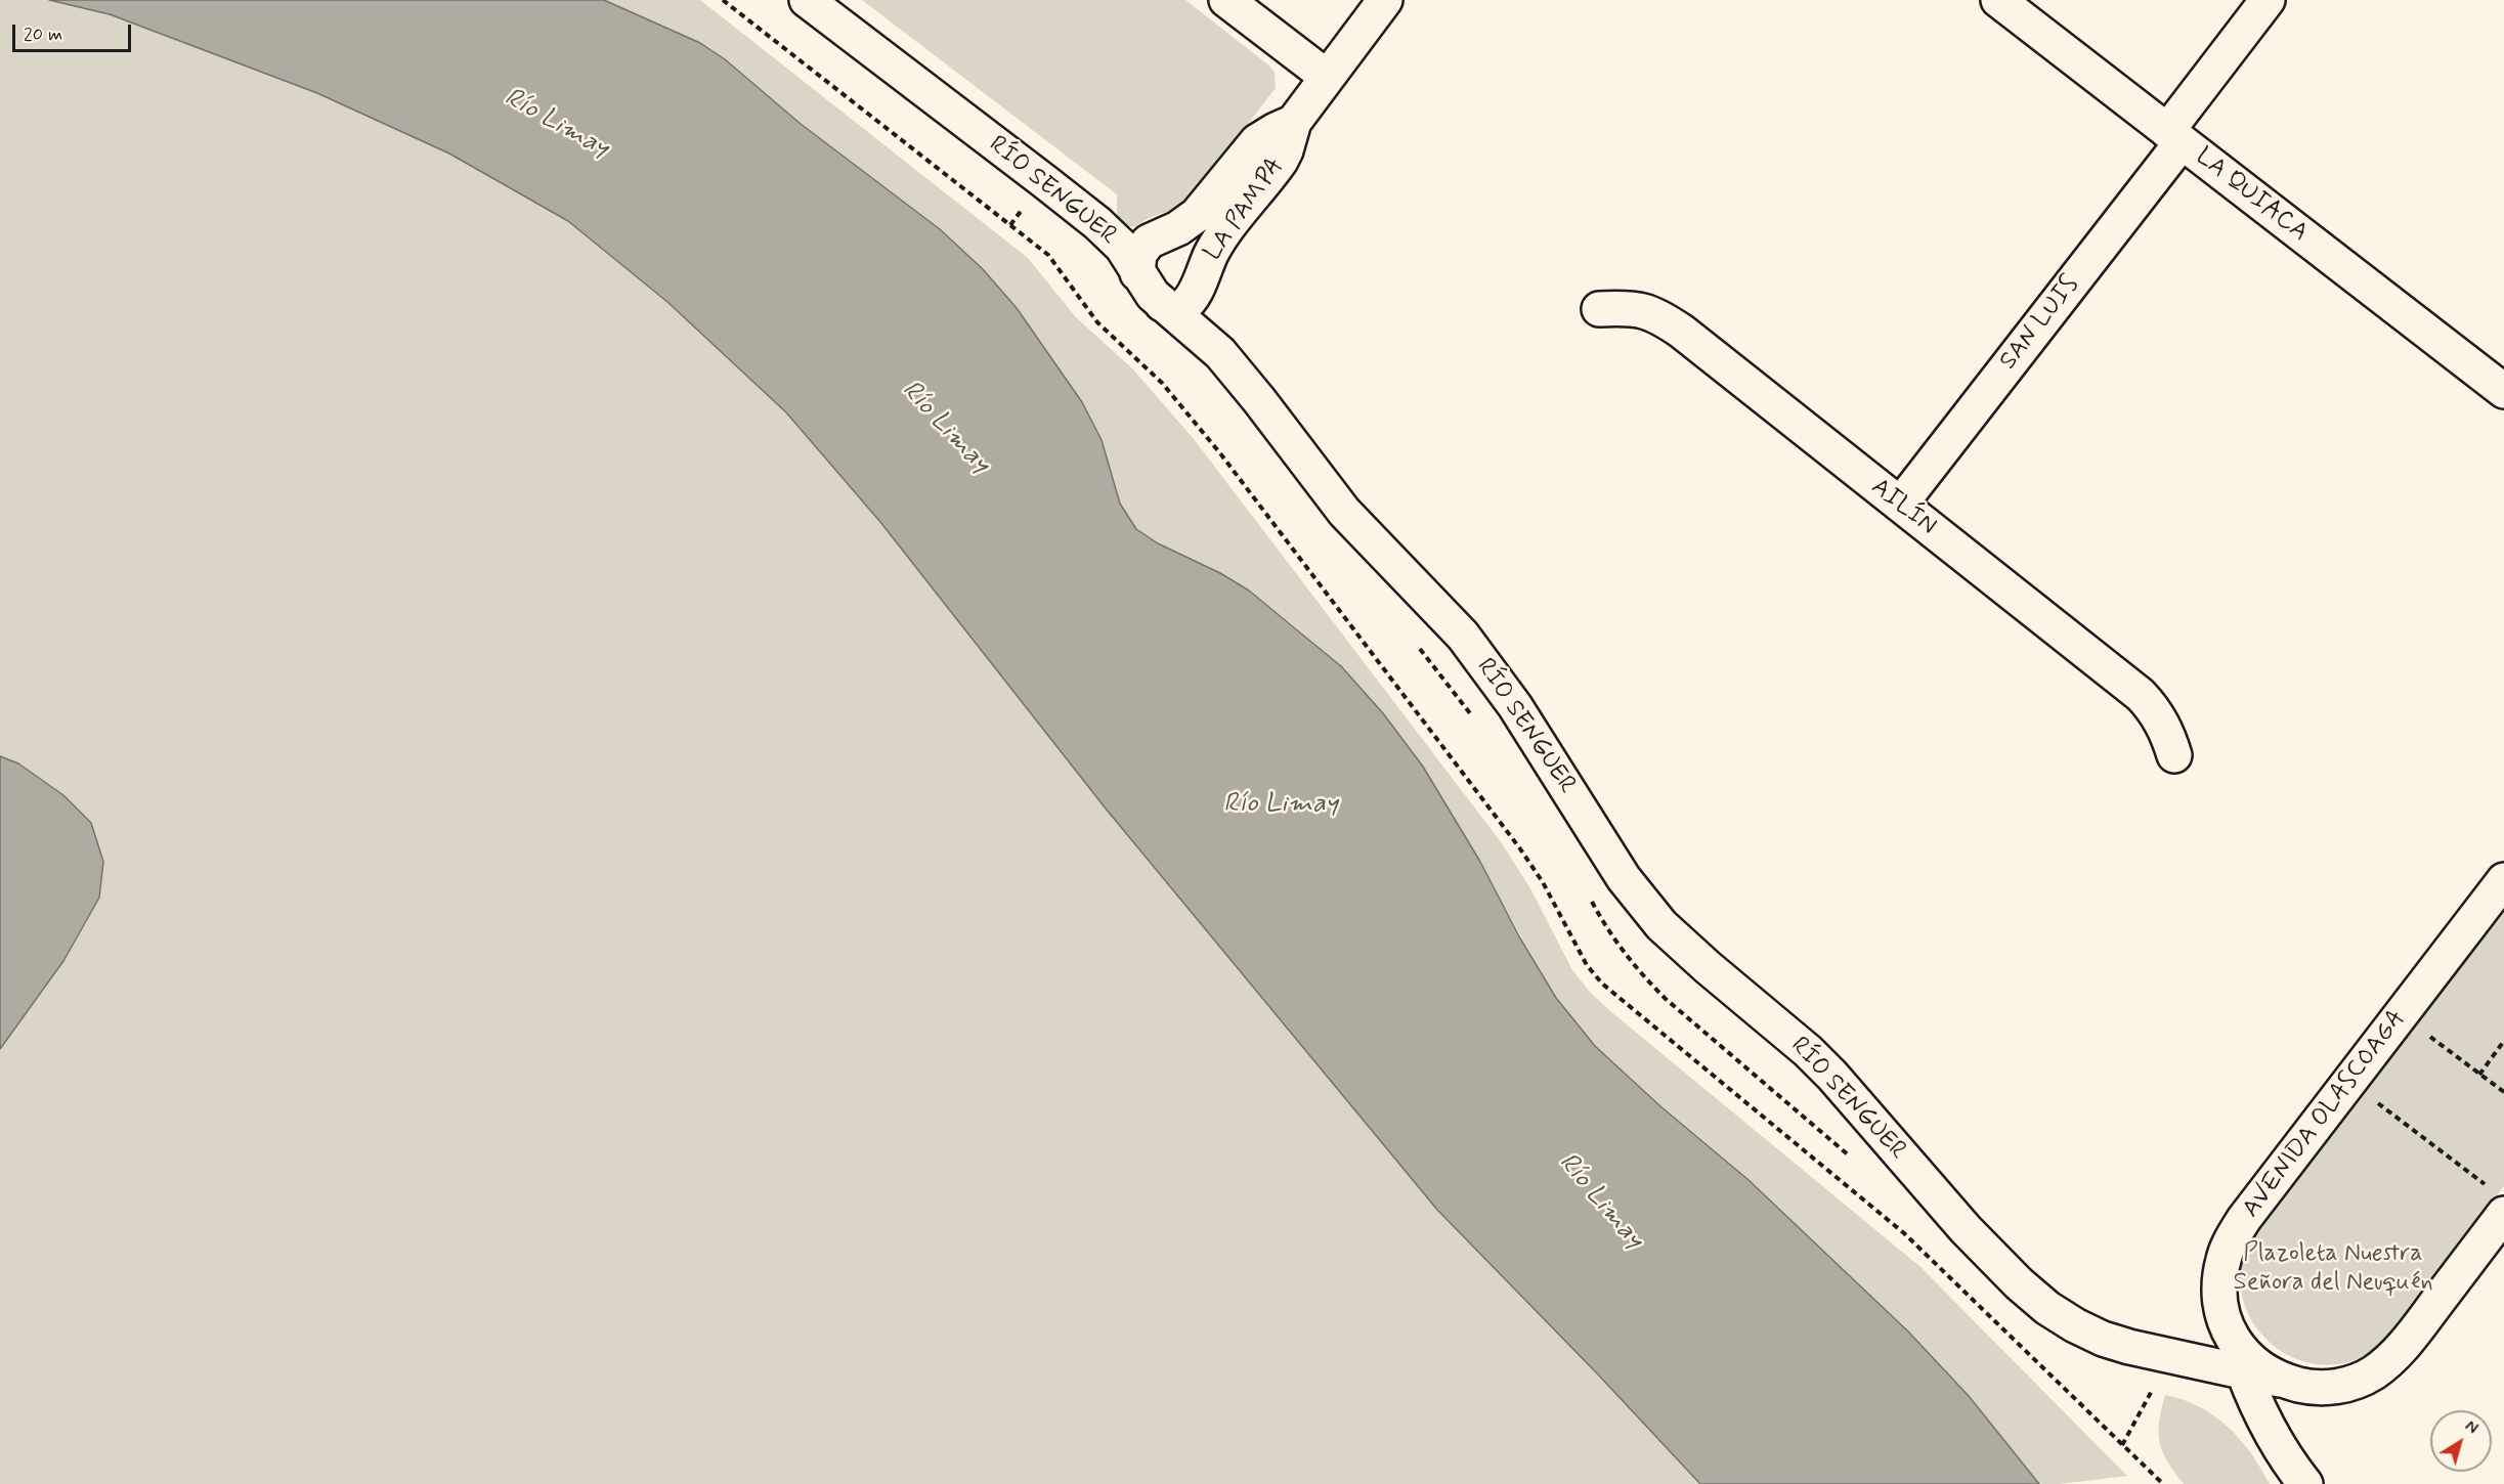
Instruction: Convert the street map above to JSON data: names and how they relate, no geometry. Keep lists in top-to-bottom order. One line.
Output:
{"streets":{"main road":["RÍO SENGUER","LA QUIACA","LA PAMPA","SAN LUIS","AILÍN","AVENIDA OLASCOAGA"]},"crossings":[["RÍO SENGUER","LA PAMPA"],["RÍO SENGUER","AVENIDA OLASCOAGA"],["LA QUIACA","SAN LUIS"],["SAN LUIS","AILÍN"]],"water":["Río Limay"],"parks":["Plazoleta Nuestra Señora del Neuquén"],"scale_bar":"20 m","north":"top right"}
